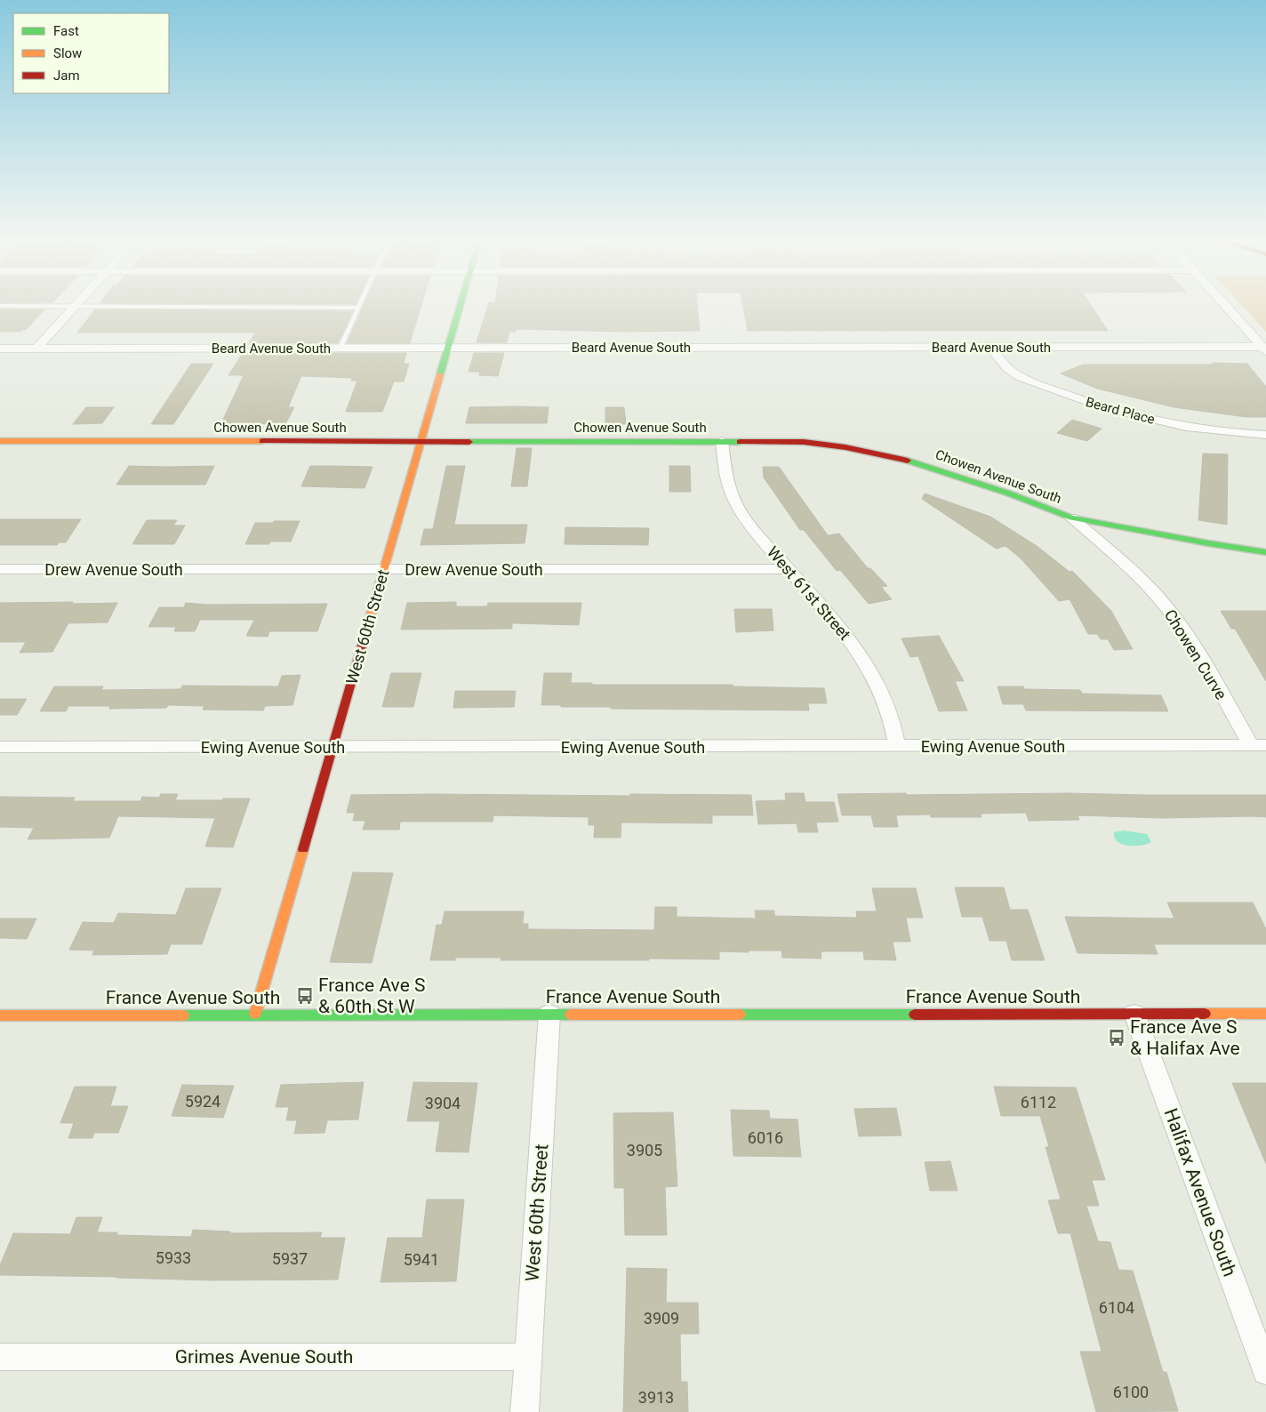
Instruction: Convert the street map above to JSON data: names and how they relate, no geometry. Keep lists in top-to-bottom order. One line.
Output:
{"streets":{"main road":["Chowen Avenue South","West 60th Street","France Avenue South"],"street":["Beard Avenue South","Beard Place","Drew Avenue South","West 61st Street","Chowen Curve","Ewing Avenue South","Halifax Avenue South","Grimes Avenue South"]},"crossings":[["Beard Avenue South","Beard Place"],["Beard Avenue South","West 60th Street"],["Chowen Avenue South","West 61st Street"],["Chowen Avenue South","West 60th Street"],["Chowen Avenue South","Chowen Curve"],["Drew Avenue South","West 61st Street"],["Drew Avenue South","West 60th Street"],["West 61st Street","Ewing Avenue South"],["West 60th Street","Ewing Avenue South"],["West 60th Street","France Avenue South"],["West 60th Street","Grimes Avenue South"],["Chowen Curve","Ewing Avenue South"],["France Avenue South","Halifax Avenue South"]],"places":{"bus stop":["France Ave S & 60th St W","France Ave S & Halifax Ave"]},"house_numbers":["5924","6112","3904","6016","3905","5933","5937","5941","6104","3909","6100","3913"],"legend":["Fast","Slow","Jam"]}
